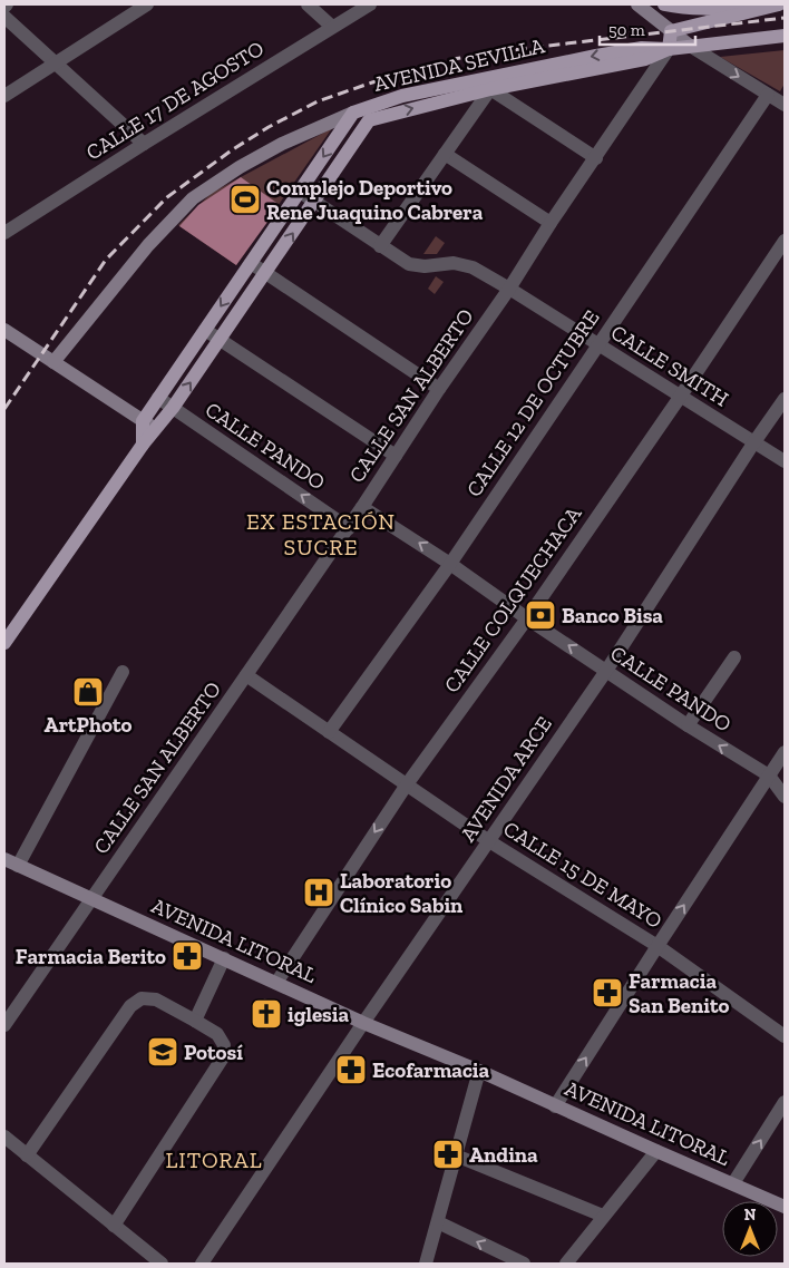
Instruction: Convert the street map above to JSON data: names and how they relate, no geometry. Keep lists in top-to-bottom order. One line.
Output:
{"streets":{"main road":["AVENIDA SEVILLA","CALLE SAN ALBERTO","AVENIDA LITORAL"],"street":["CALLE 17 DE AGOSTO","CALLE SMITH","CALLE 12 DE OCTUBRE","CALLE PANDO","CALLE COLQUECHACA","AVENIDA ARCE","CALLE 15 DE MAYO"]},"crossings":[["AVENIDA SEVILLA","CALLE SMITH"],["AVENIDA SEVILLA","CALLE SAN ALBERTO"],["AVENIDA SEVILLA","CALLE PANDO"],["CALLE SMITH","CALLE SAN ALBERTO"],["CALLE SMITH","CALLE 12 DE OCTUBRE"],["CALLE SMITH","CALLE COLQUECHACA"],["CALLE SMITH","AVENIDA ARCE"],["CALLE SAN ALBERTO","CALLE PANDO"],["CALLE SAN ALBERTO","CALLE 15 DE MAYO"],["CALLE SAN ALBERTO","AVENIDA LITORAL"],["CALLE 12 DE OCTUBRE","CALLE PANDO"],["CALLE 12 DE OCTUBRE","CALLE 15 DE MAYO"],["CALLE PANDO","CALLE COLQUECHACA"],["CALLE PANDO","AVENIDA ARCE"],["CALLE COLQUECHACA","CALLE 15 DE MAYO"],["CALLE COLQUECHACA","AVENIDA LITORAL"],["AVENIDA ARCE","CALLE 15 DE MAYO"],["AVENIDA ARCE","AVENIDA LITORAL"]],"districts":["EX ESTACIÓN SUCRE","LITORAL"],"places":{"sports":["Complejo Deportivo Rene Juaquino Cabrera"],"bank":["Banco Bisa"],"shop":["ArtPhoto"],"hospital":["Laboratorio Clínico Sabin"],"pharmacy":["Farmacia Berito","Farmacia San Benito","Ecofarmacia","Andina"],"church":["iglesia"],"school or university":["Potosí"]},"scale_bar":"50 m","north":"top"}
